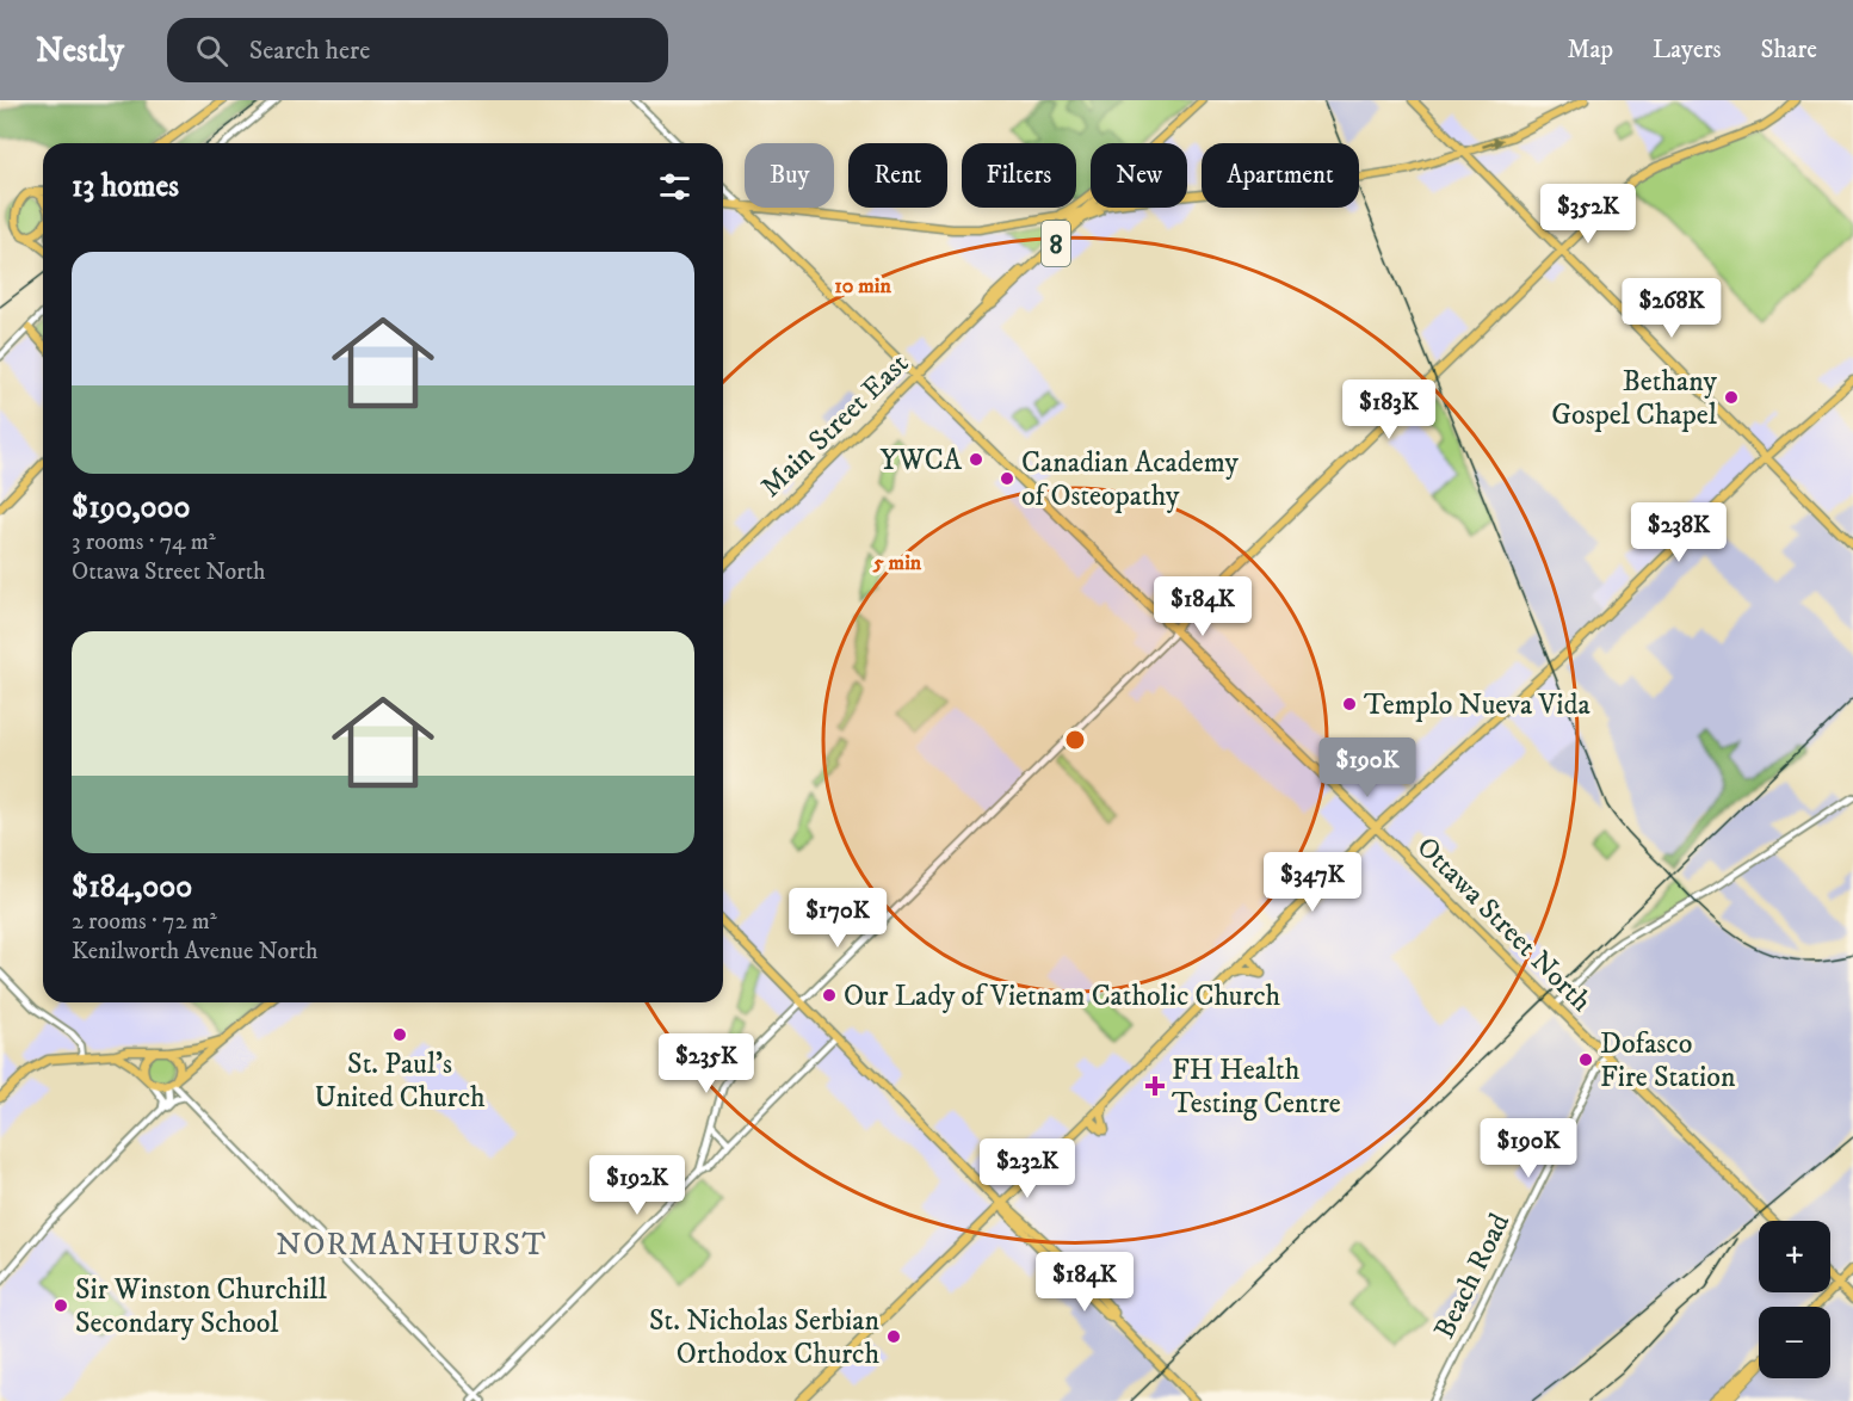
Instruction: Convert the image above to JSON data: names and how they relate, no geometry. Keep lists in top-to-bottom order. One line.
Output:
{"streets":{"main road":["8","Main Street East","Ottawa Street North"],"street":["Beach Road"]},"crossings":[["Main Street East","Ottawa Street North"],["Ottawa Street North","Beach Road"]],"districts":["NORMANHURST"],"places":{"other":["Bethany Gospel Chapel","YWCA","Canadian Academy of Osteopathy","Templo Nueva Vida","Our Lady of Vietnam Catholic Church","St. Paul's United Church","Dofasco Fire Station","Sir Winston Churchill Secondary School","St. Nicholas Serbian Orthodox Church"],"health":["FH Health Testing Centre"]},"page":{"header":"Nestly","search":"Search here","nav":["Map","Layers","Share"],"chip":["Buy","Rent","Filters","New","Apartment"],"heading":"13 homes","price":["$352K","$268K","$183K","$238K","$184K","$190K","$347K","$170K","$235K","$190K","$232K","$192K","$184K"],"list":[{"name":"$190,000","note":"3 rooms · 74 m² · Ottawa Street North"},{"name":"$184,000","note":"2 rooms · 72 m² · Kenilworth Avenue North"}],"map_buttons":["+","−"]},"rings":["10 min","5 min"]}
